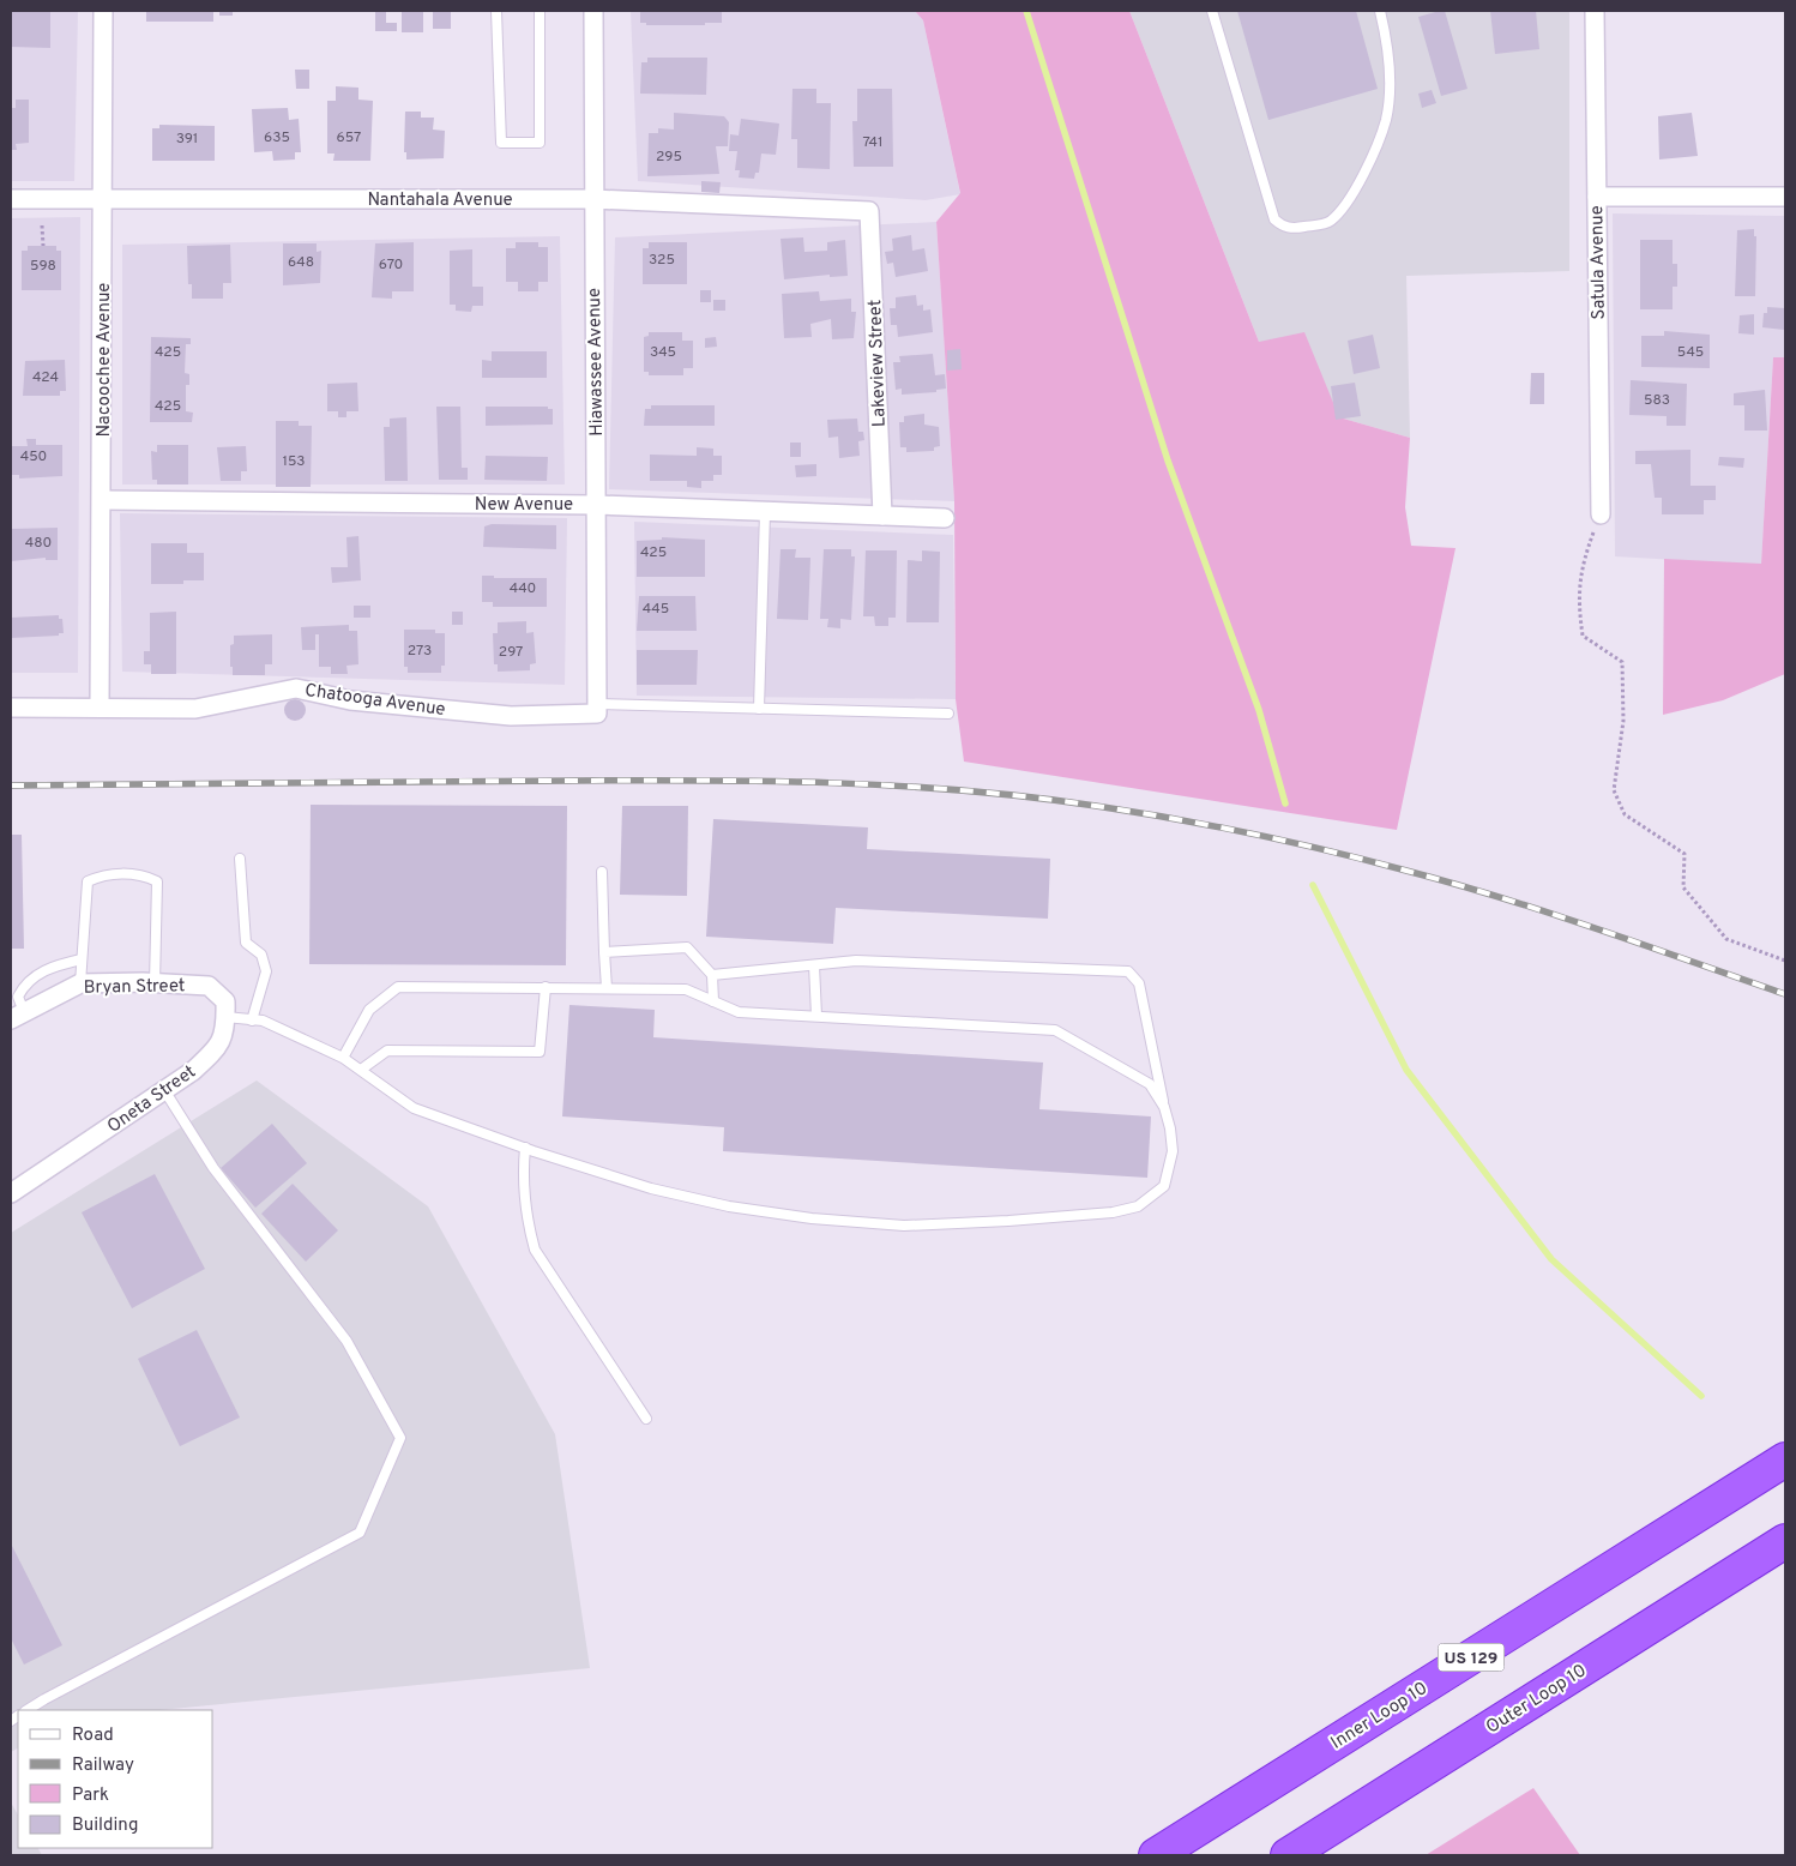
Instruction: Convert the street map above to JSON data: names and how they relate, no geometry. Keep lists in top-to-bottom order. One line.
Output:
{"streets":{"highway":["US 129","Outer Loop 10","Inner Loop 10"],"street":["Nantahala Avenue","Satula Avenue","Nacoochee Avenue","Hiawassee Avenue","Lakeview Street","New Avenue","Chatooga Avenue","Bryan Street","Oneta Street"]},"crossings":[["Nantahala Avenue","Nacoochee Avenue"],["Nantahala Avenue","Hiawassee Avenue"],["Nantahala Avenue","Lakeview Street"],["Nacoochee Avenue","New Avenue"],["Nacoochee Avenue","Chatooga Avenue"],["Hiawassee Avenue","New Avenue"],["Hiawassee Avenue","Chatooga Avenue"],["Lakeview Street","New Avenue"],["Bryan Street","Oneta Street"]],"house_numbers":["635","657","391","741","295","325","648","670","598","425","345","545","424","583","425","450","153","480","425","440","445","273","297"],"legend":["Road","Railway","Park","Building"]}
